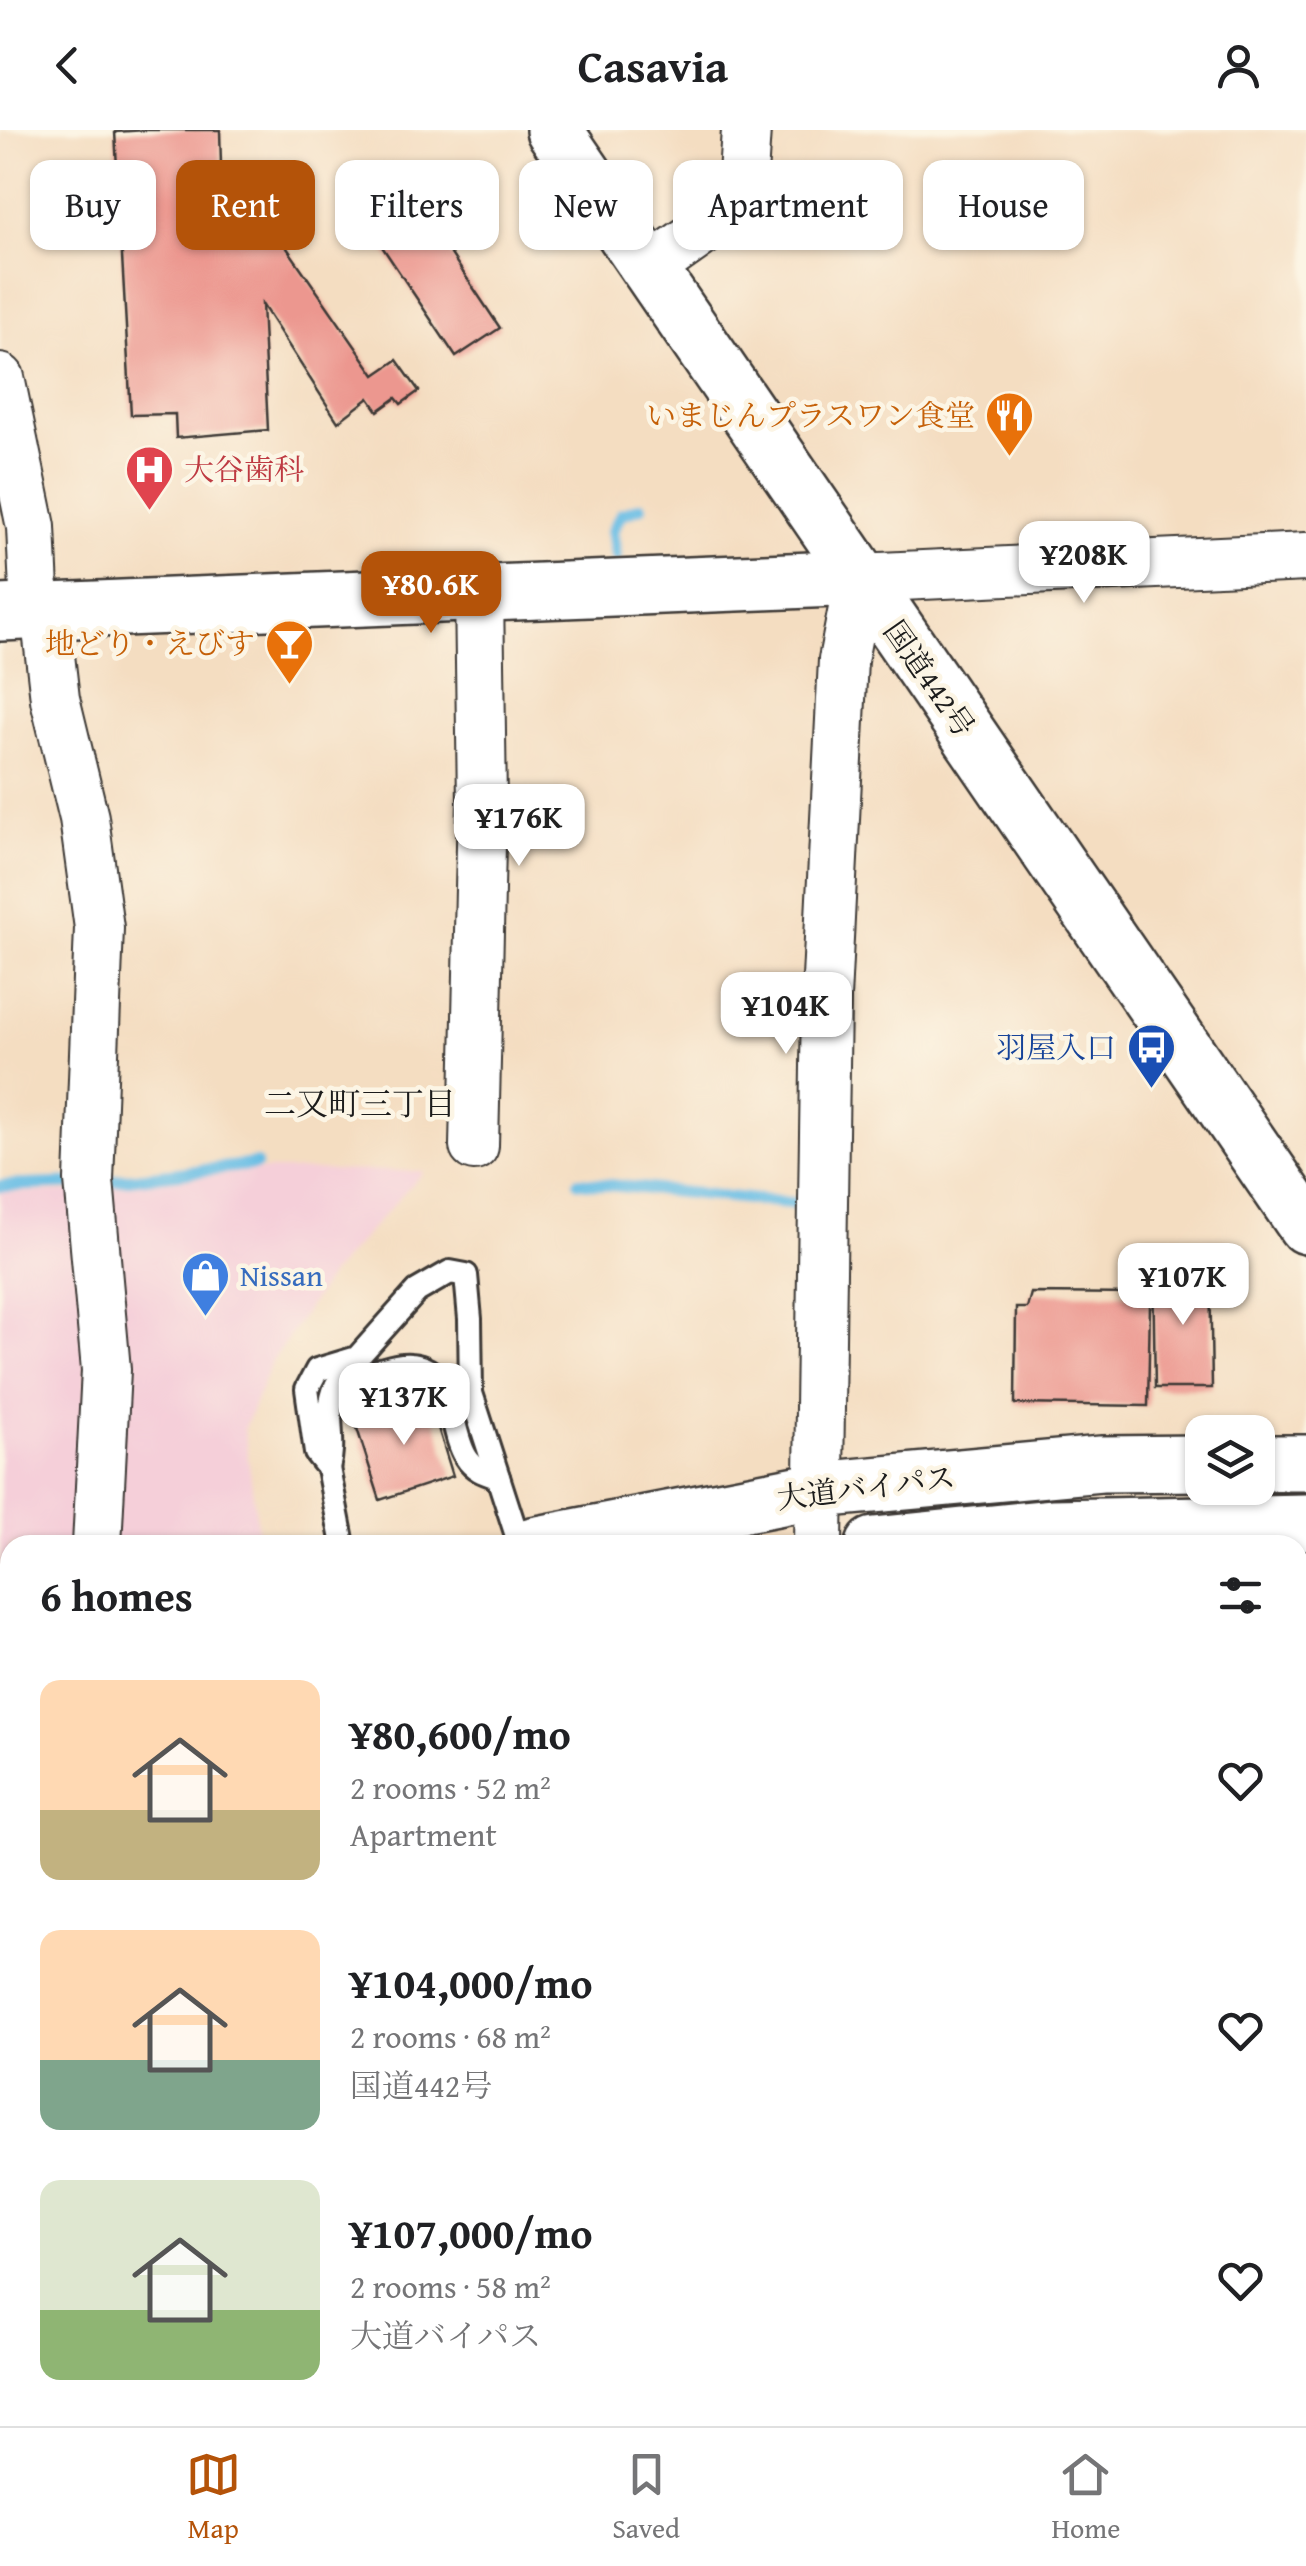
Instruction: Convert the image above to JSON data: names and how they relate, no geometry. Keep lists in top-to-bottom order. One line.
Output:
{"streets":{"main road":["国道442号","大道バイパス"]},"districts":["二又町三丁目"],"places":{"restaurant":["いまじんプラスワン食堂"],"hospital":["大谷歯科"],"bar":["地どり・えびす"],"bus stop":["羽屋入口"],"shop":["Nissan"]},"page":{"header":"Casavia","chip":["Buy","Rent","Filters","New","Apartment","House"],"price":["¥208K","¥80.6K","¥176K","¥104K","¥107K","¥137K"],"heading":"6 homes","list":[{"name":"¥80,600/mo","note":"2 rooms · 52 m² · Apartment"},{"name":"¥104,000/mo","note":"2 rooms · 68 m² · 国道442号"},{"name":"¥107,000/mo","note":"2 rooms · 58 m² · 大道バイパス"}],"tabs":["Map","Saved","Home"]}}
